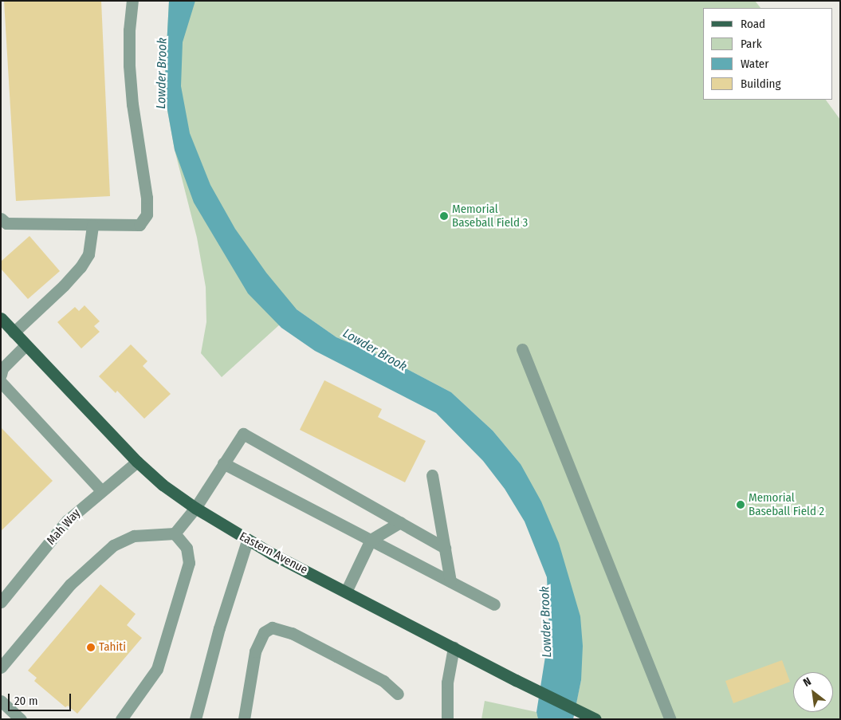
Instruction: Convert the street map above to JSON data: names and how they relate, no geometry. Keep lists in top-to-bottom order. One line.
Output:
{"streets":{"main road":["Eastern Avenue"],"street":["Mah Way"]},"crossings":[["Mah Way","Eastern Avenue"]],"water":["Lowder Brook"],"places":["Memorial Baseball Field 3","Memorial Baseball Field 2","Tahiti"],"legend":["Road","Park","Water","Building"],"scale_bar":"20 m","north":"top left"}
